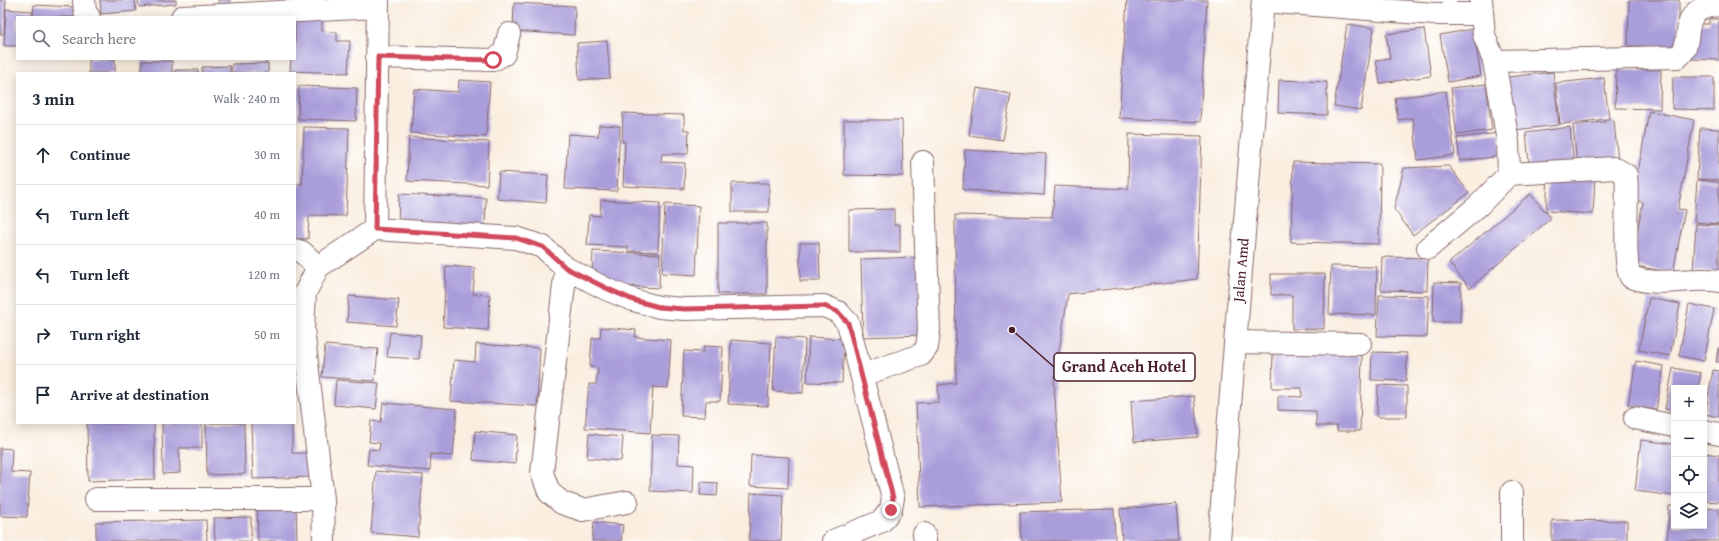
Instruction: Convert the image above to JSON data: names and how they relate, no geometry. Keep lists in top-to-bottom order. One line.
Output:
{"streets":{"street":["Jalan Amd"]},"places":["Grand Aceh Hotel"],"page":{"search":"Search here","heading":["3 min","Walk · 240 m"],"list":[["Continue","30 m"],["Turn left","40 m"],["Turn left","120 m"],["Turn right","50 m"],"Arrive at destination"],"map_buttons":["+","−"]}}
